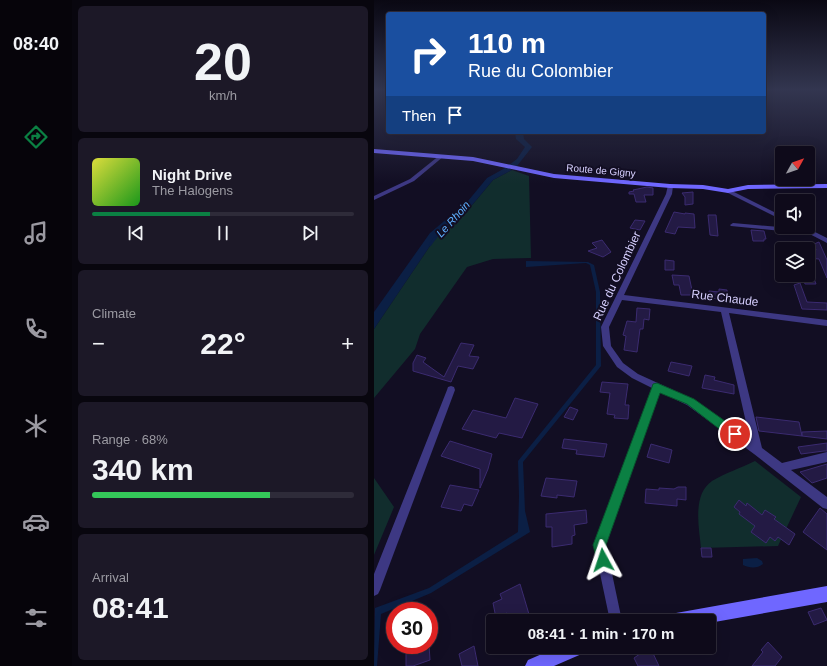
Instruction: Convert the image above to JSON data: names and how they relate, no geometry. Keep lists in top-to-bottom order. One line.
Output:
{"streets":{"street":["Route de Gigny","Rue du Colombier","Rue Chaude"]},"crossings":[["Route de Gigny","Rue du Colombier"],["Rue du Colombier","Rue Chaude"]],"water":["Le Rhoin"],"north":"top right","page":{"tabs":"08:40","tile":[["20","km/h"],"Climate",["Range · 68%","340 km"],["Arrival","08:41"]],"turn":["110 m","Rue du Colombier"],"then":"Then","song":["Night Drive","The Halogens"],"heat":["−","22°","+"],"limit":"30","trip":"08:41 · 1 min · 170 m"}}
